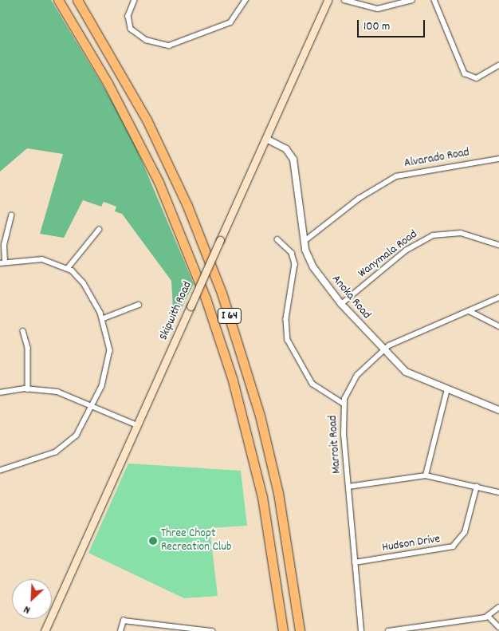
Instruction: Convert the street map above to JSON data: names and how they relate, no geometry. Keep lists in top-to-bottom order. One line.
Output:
{"streets":{"highway":["I 64"],"main road":["Skipwith Road"],"street":["Alvarado Road","Wanymala Road","Anoka Road","Marroit Road","Hudson Drive"]},"crossings":[["Alvarado Road","Anoka Road"],["Wanymala Road","Anoka Road"],["Anoka Road","Skipwith Road"],["Anoka Road","Marroit Road"],["Marroit Road","Hudson Drive"]],"places":["Three Chopt Recreation Club"],"scale_bar":"100 m","north":"bottom left"}
